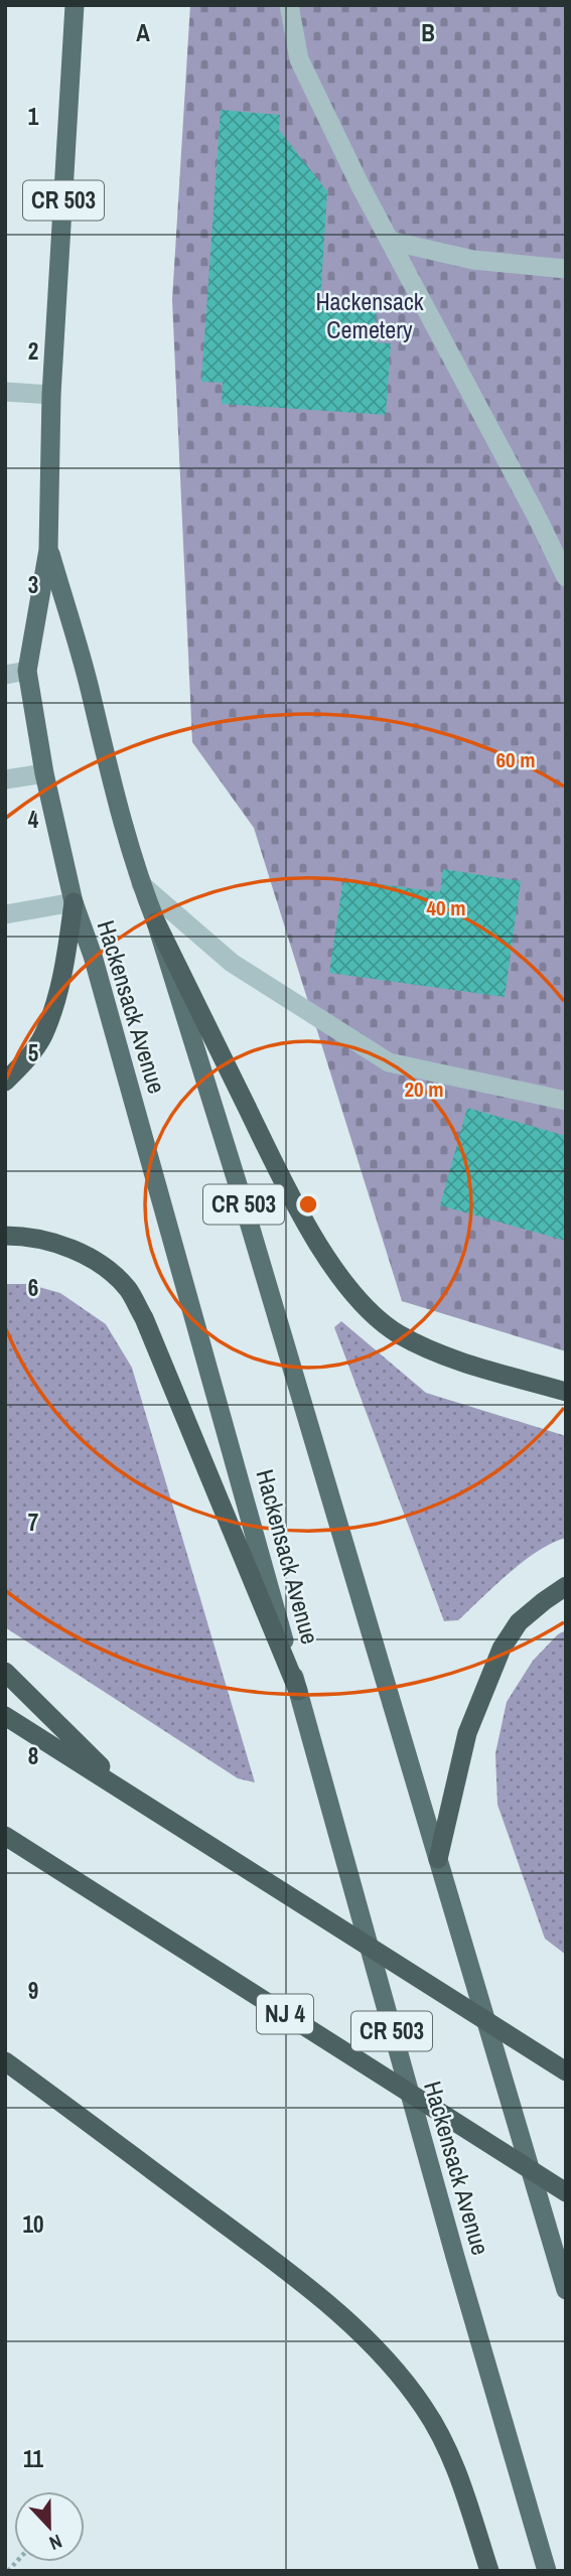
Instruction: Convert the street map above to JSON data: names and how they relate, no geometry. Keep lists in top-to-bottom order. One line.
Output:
{"streets":{"highway":["NJ 4"],"main road":["CR 503","Hackensack Avenue"]},"parks":["Hackensack Cemetery"],"north":"bottom","grid":{"columns":["A","B"],"rows":["1","2","3","4","5","6","7","8","9","10","11"]},"rings":["60 m","40 m","20 m"]}
